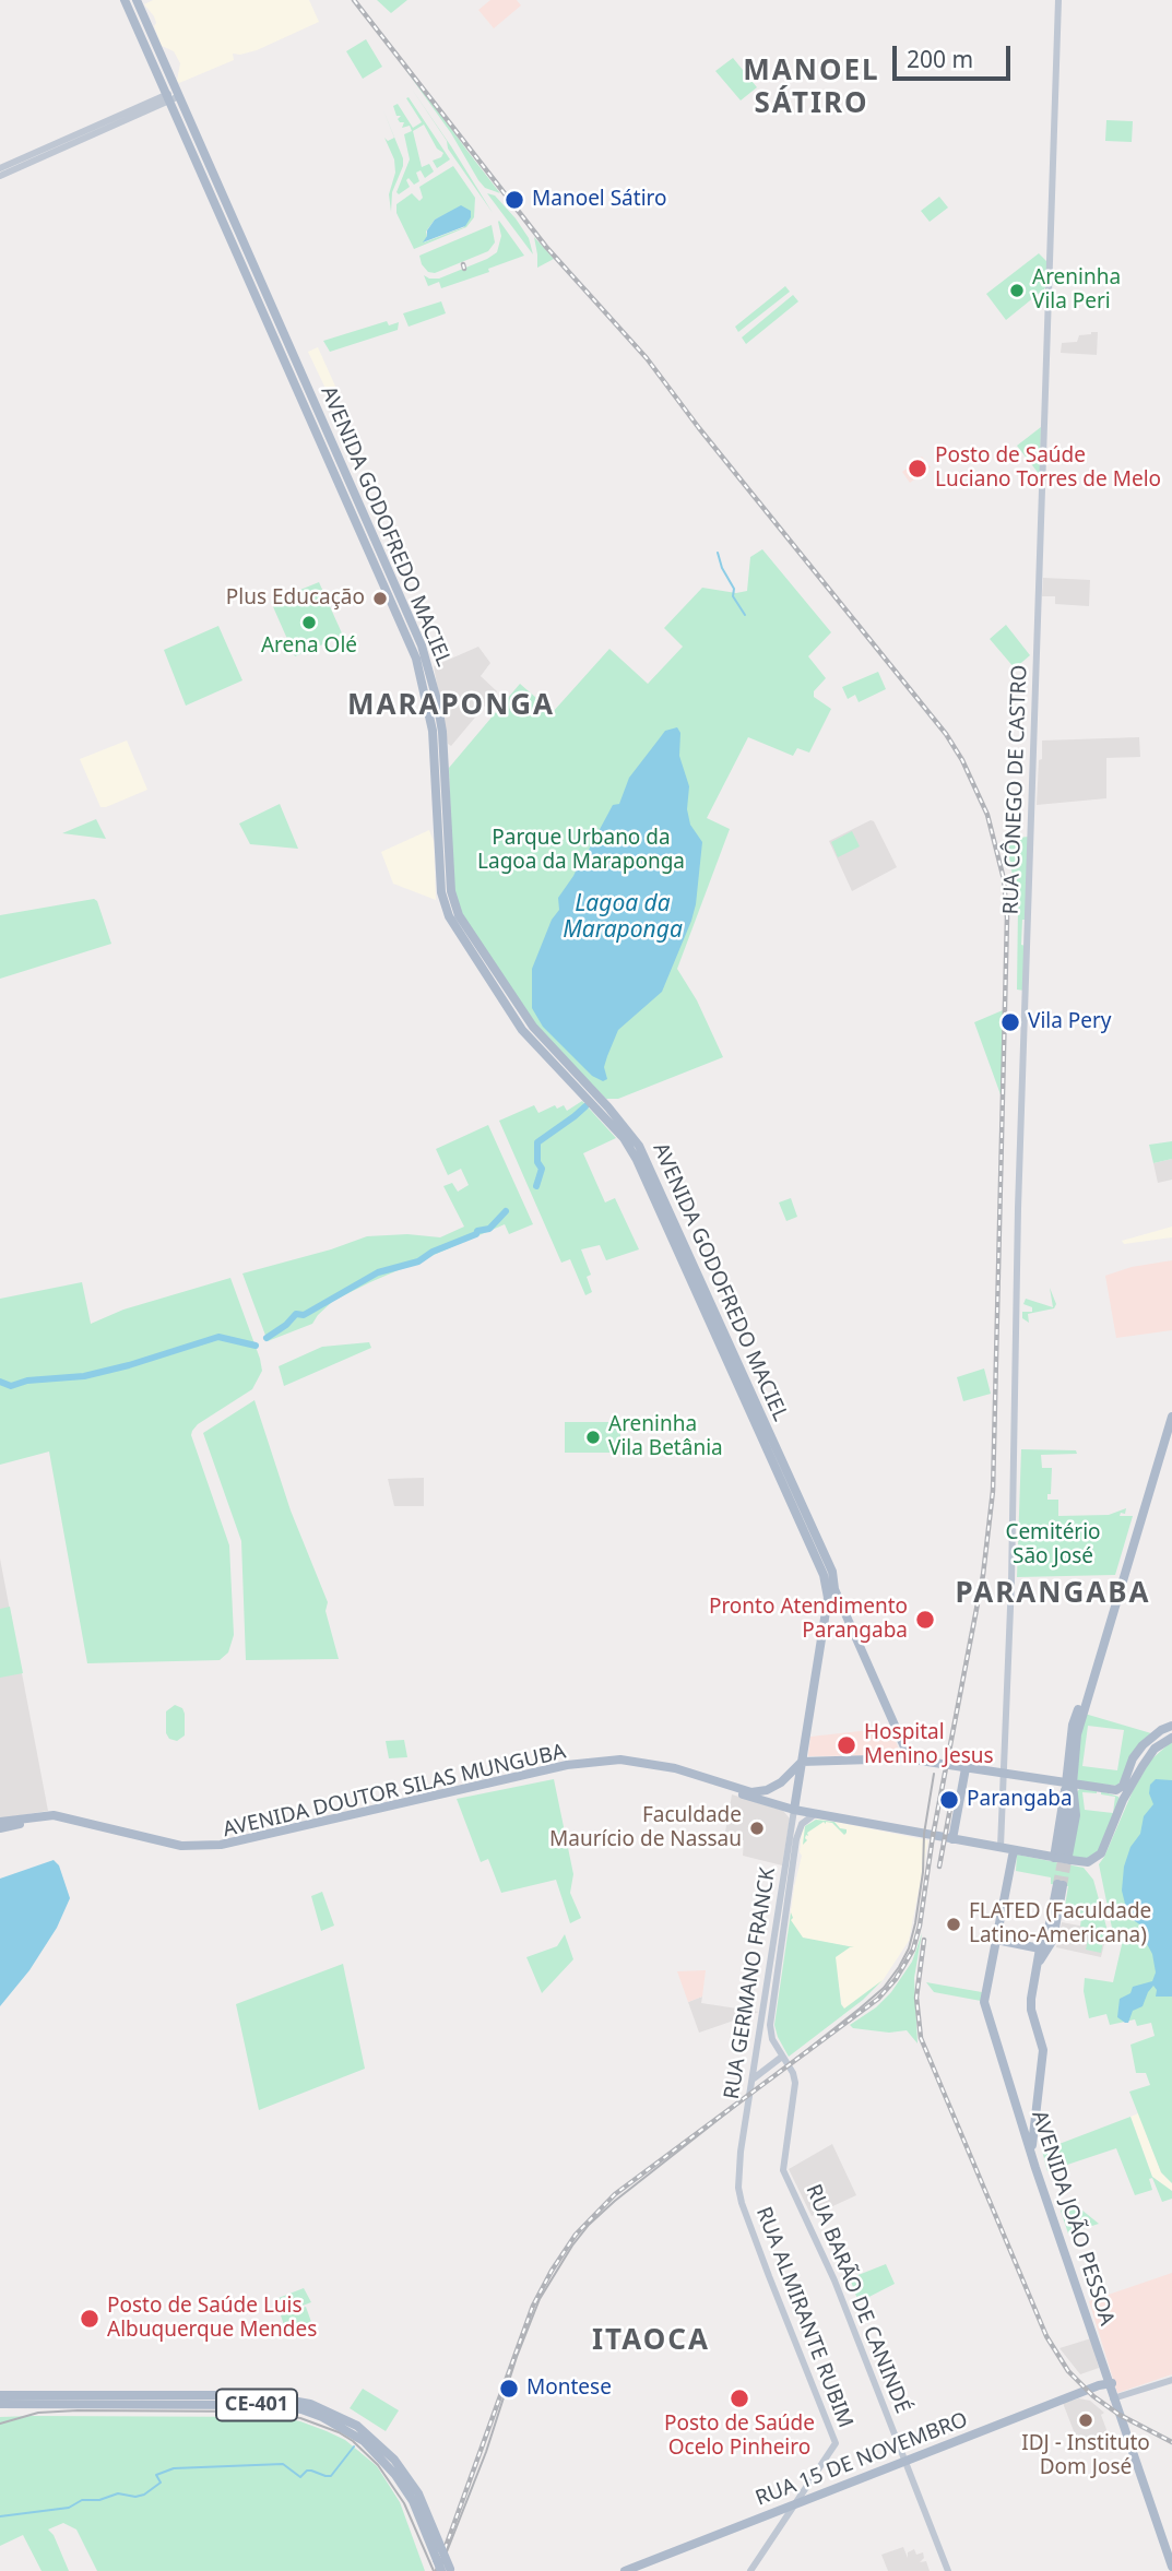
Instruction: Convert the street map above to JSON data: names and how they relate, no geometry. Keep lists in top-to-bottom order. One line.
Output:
{"streets":{"main road":["AVENIDA GODOFREDO MACIEL","RUA CÔNEGO DE CASTRO","AVENIDA DOUTOR SILAS MUNGUBA","RUA GERMANO FRANCK","AVENIDA JOÃO PESSOA","RUA BARÃO DE CANINDÉ","RUA ALMIRANTE RUBIM","CE-401","RUA 15 DE NOVEMBRO"]},"crossings":[["AVENIDA GODOFREDO MACIEL","RUA GERMANO FRANCK"],["RUA CÔNEGO DE CASTRO","AVENIDA DOUTOR SILAS MUNGUBA"],["AVENIDA DOUTOR SILAS MUNGUBA","RUA GERMANO FRANCK"],["RUA GERMANO FRANCK","RUA BARÃO DE CANINDÉ"],["RUA GERMANO FRANCK","RUA ALMIRANTE RUBIM"],["AVENIDA JOÃO PESSOA","RUA 15 DE NOVEMBRO"],["RUA BARÃO DE CANINDÉ","RUA 15 DE NOVEMBRO"],["RUA ALMIRANTE RUBIM","RUA 15 DE NOVEMBRO"]],"districts":["MANOEL SÁTIRO","MARAPONGA","PARANGABA","ITAOCA"],"water":["Lagoa da Maraponga"],"parks":["Parque Urbano da Lagoa da Maraponga","Cemitério São José"],"places":["Manoel Sátiro","Areninha Vila Peri","Posto de Saúde Luciano Torres de Melo","Plus Educação","Arena Olé","Vila Pery","Areninha Vila Betânia","Pronto Atendimento Parangaba","Hospital Menino Jesus","Parangaba","Faculdade Maurício de Nassau","FLATED (Faculdade Latino-Americana)","Posto de Saúde Luis Albuquerque Mendes","Montese","Posto de Saúde Ocelo Pinheiro","IDJ - Instituto Dom José"],"scale_bar":"200 m"}
